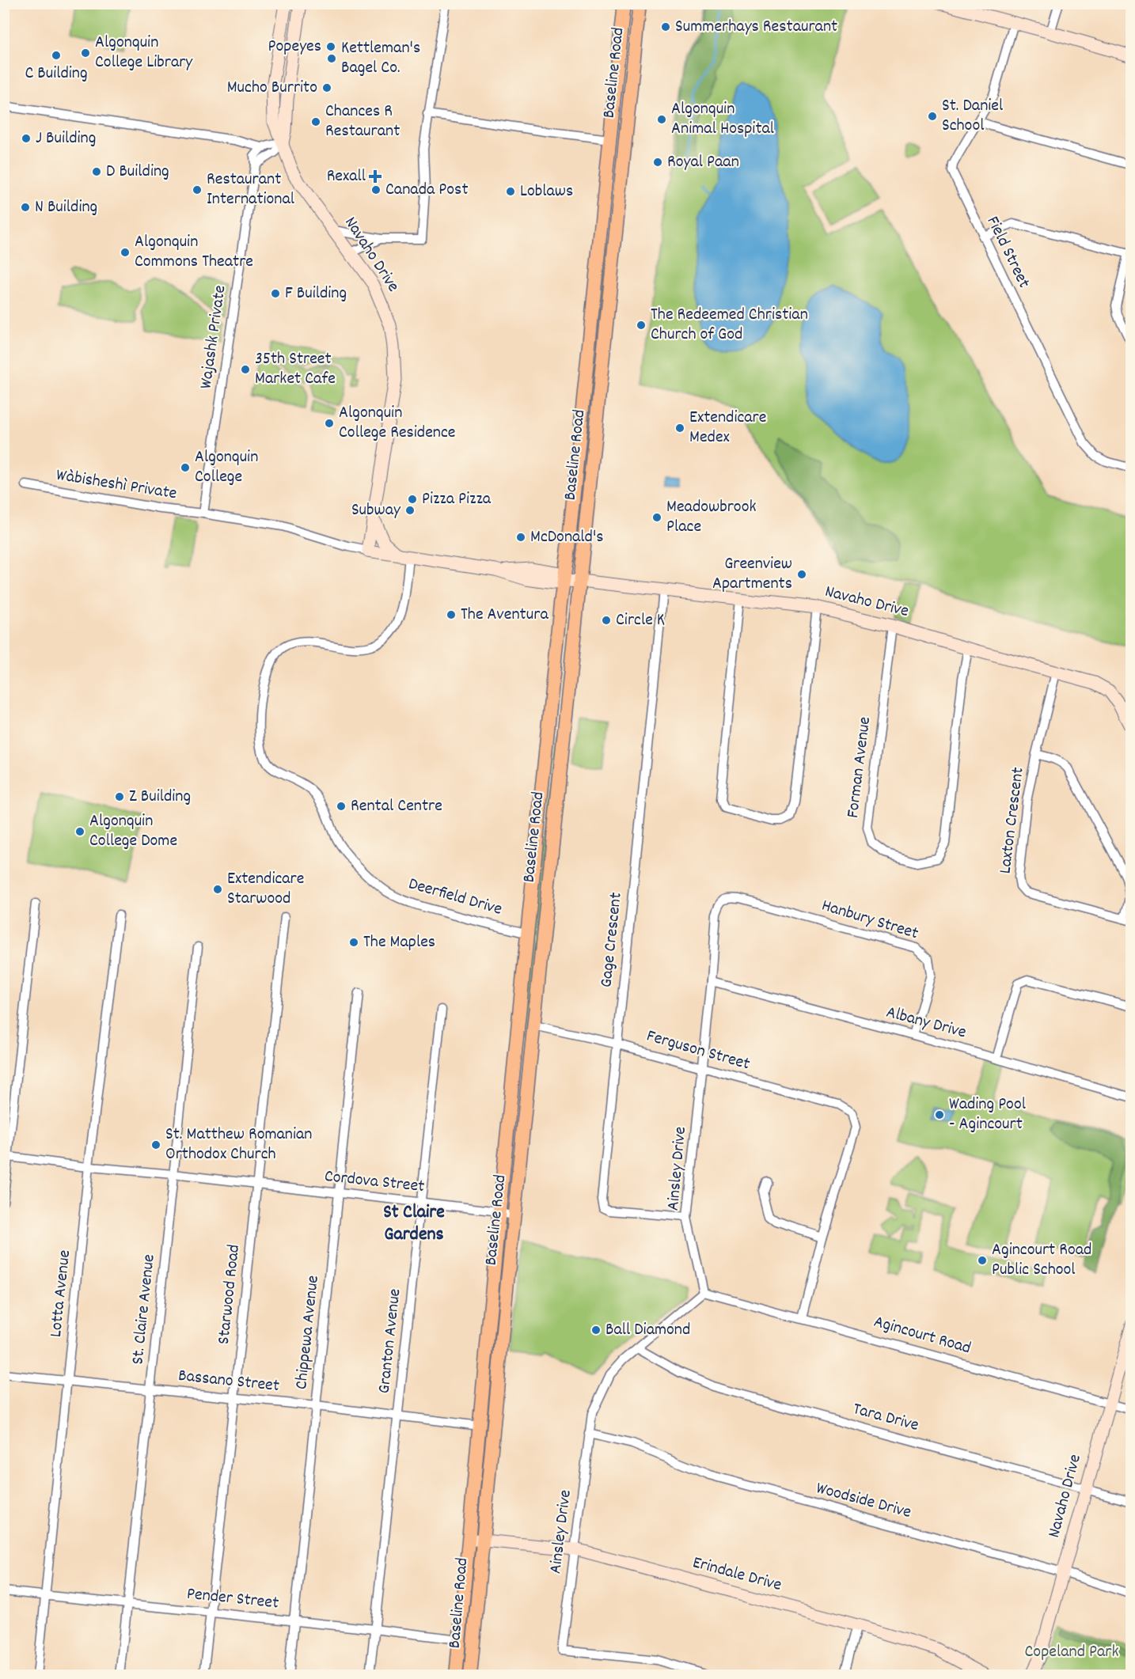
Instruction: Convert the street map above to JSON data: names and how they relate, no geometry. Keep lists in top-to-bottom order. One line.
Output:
{"streets":{"main road":["Baseline Road"],"street":["Field Street","Navaho Drive","Wajashk Private","Wàbisheshì Private","Forman Avenue","Laxton Crescent","Deerfield Drive","Hanbury Street","Gage Crescent","Albany Drive","Ferguson Street","Ainsley Drive","Cordova Street","Lotta Avenue","Starwood Road","St. Claire Avenue","Chippewa Avenue","Agincourt Road","Granton Avenue","Bassano Street","Tara Drive","Woodside Drive","Erindale Drive","Pender Street"]},"crossings":[["Baseline Road","Navaho Drive"],["Baseline Road","Deerfield Drive"],["Baseline Road","Ferguson Street"],["Baseline Road","Cordova Street"],["Baseline Road","Bassano Street"],["Baseline Road","Erindale Drive"],["Baseline Road","Pender Street"],["Navaho Drive","Wàbisheshì Private"],["Navaho Drive","Forman Avenue"],["Navaho Drive","Laxton Crescent"],["Navaho Drive","Deerfield Drive"],["Navaho Drive","Gage Crescent"],["Navaho Drive","Agincourt Road"],["Navaho Drive","Tara Drive"],["Navaho Drive","Woodside Drive"],["Wajashk Private","Wàbisheshì Private"],["Hanbury Street","Albany Drive"],["Hanbury Street","Ainsley Drive"],["Gage Crescent","Ferguson Street"],["Gage Crescent","Ainsley Drive"],["Albany Drive","Ainsley Drive"],["Ferguson Street","Ainsley Drive"],["Ainsley Drive","Agincourt Road"],["Ainsley Drive","Tara Drive"],["Ainsley Drive","Woodside Drive"],["Ainsley Drive","Erindale Drive"],["Cordova Street","Lotta Avenue"],["Cordova Street","Starwood Road"],["Cordova Street","St. Claire Avenue"],["Cordova Street","Chippewa Avenue"],["Cordova Street","Granton Avenue"],["Lotta Avenue","Bassano Street"],["Lotta Avenue","Pender Street"],["Starwood Road","Bassano Street"],["Starwood Road","Pender Street"],["St. Claire Avenue","Bassano Street"],["St. Claire Avenue","Pender Street"],["Chippewa Avenue","Bassano Street"],["Chippewa Avenue","Pender Street"],["Granton Avenue","Bassano Street"],["Granton Avenue","Pender Street"]],"districts":["St Claire Gardens"],"parks":["Copeland Park"],"places":{"other":["Summerhays Restaurant","Popeyes","Algonquin College Library","C Building","Kettleman's Bagel Co.","Mucho Burrito","St. Daniel School","Algonquin Animal Hospital","Chances R Restaurant","J Building","Royal Paan","D Building","Restaurant International","Canada Post","Loblaws","N Building","Algonquin Commons Theatre","F Building","The Redeemed Christian Church of God","35th Street Market Cafe","Algonquin College Residence","Extendicare Medex","Algonquin College","Pizza Pizza","Subway","Meadowbrook Place","McDonald's","Greenview Apartments","The Aventura","Circle K","Z Building","Rental Centre","Algonquin College Dome","Extendicare Starwood","The Maples","Wading Pool - Agincourt","St. Matthew Romanian Orthodox Church","Agincourt Road Public School","Ball Diamond"],"health":["Rexall"]}}
